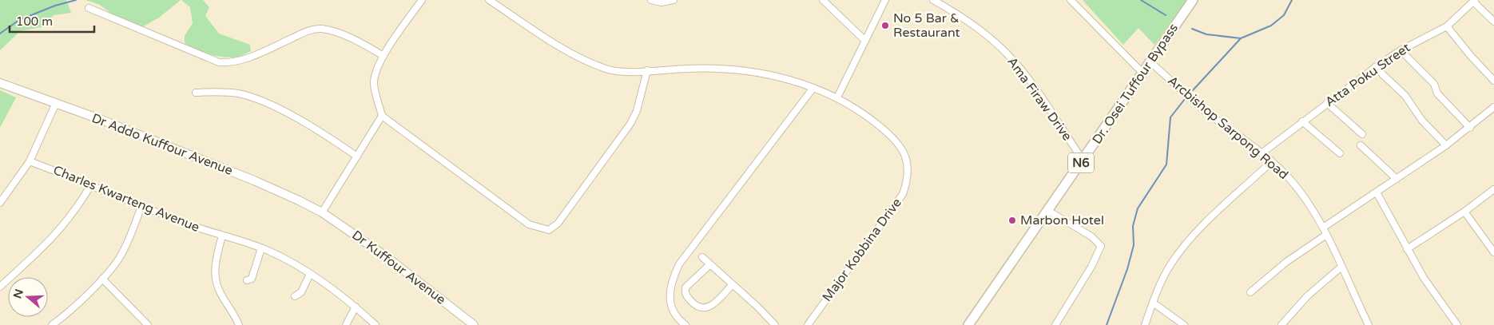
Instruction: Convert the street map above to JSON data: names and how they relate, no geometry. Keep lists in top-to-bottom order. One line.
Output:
{"streets":{"highway":["Dr. Osei Tuffour Bypass","N6"],"main road":["Dr Addo Kuffour Avenue","Dr Kuffour Avenue"],"street":["Atta Poku Street","Ama Firaw Drive","Arcbishop Sarpong Road","Charles Kwarteng Avenue","Major Kobbina Drive"]},"crossings":[["Atta Poku Street","Arcbishop Sarpong Road"],["Dr. Osei Tuffour Bypass","Ama Firaw Drive"],["Dr. Osei Tuffour Bypass","Arcbishop Sarpong Road"],["Dr Addo Kuffour Avenue","Dr Kuffour Avenue"]],"places":["No 5 Bar & Restaurant","Marbon Hotel"],"scale_bar":"100 m","north":"left"}
